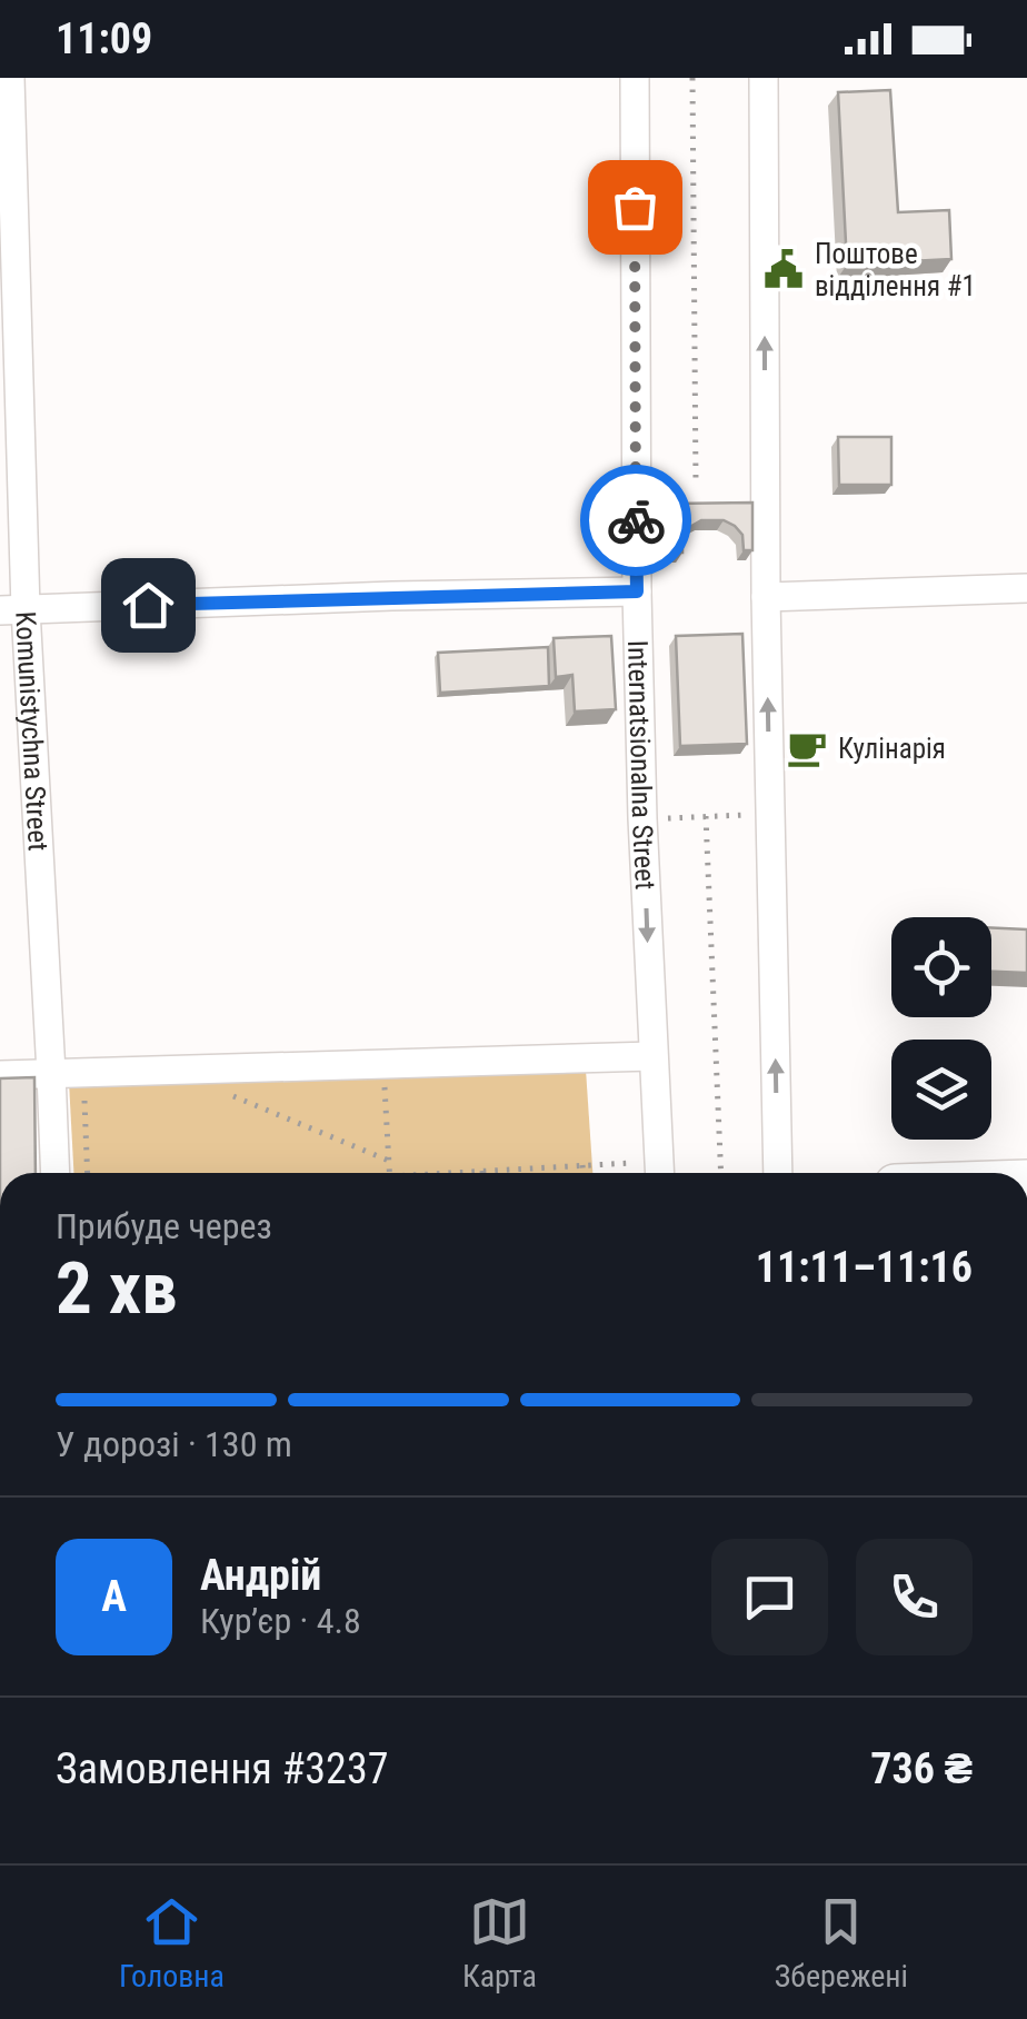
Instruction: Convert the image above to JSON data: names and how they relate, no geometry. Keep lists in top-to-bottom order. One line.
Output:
{"streets":{"street":["Komunistychna Street","Internatsionalna Street"]},"places":{"public building":["Поштове відділення #1"],"cafe":["Кулінарія"]},"page":{"status":"11:09","heading":["2 хв","Прибуде через","11:11–11:16"],"panel":["Андрій","Кур’єр · 4.8","Замовлення #3237","736 ₴"],"bar":"У дорозі · 130 m","round":"А","tabs":["Головна","Карта","Збережені"]}}
